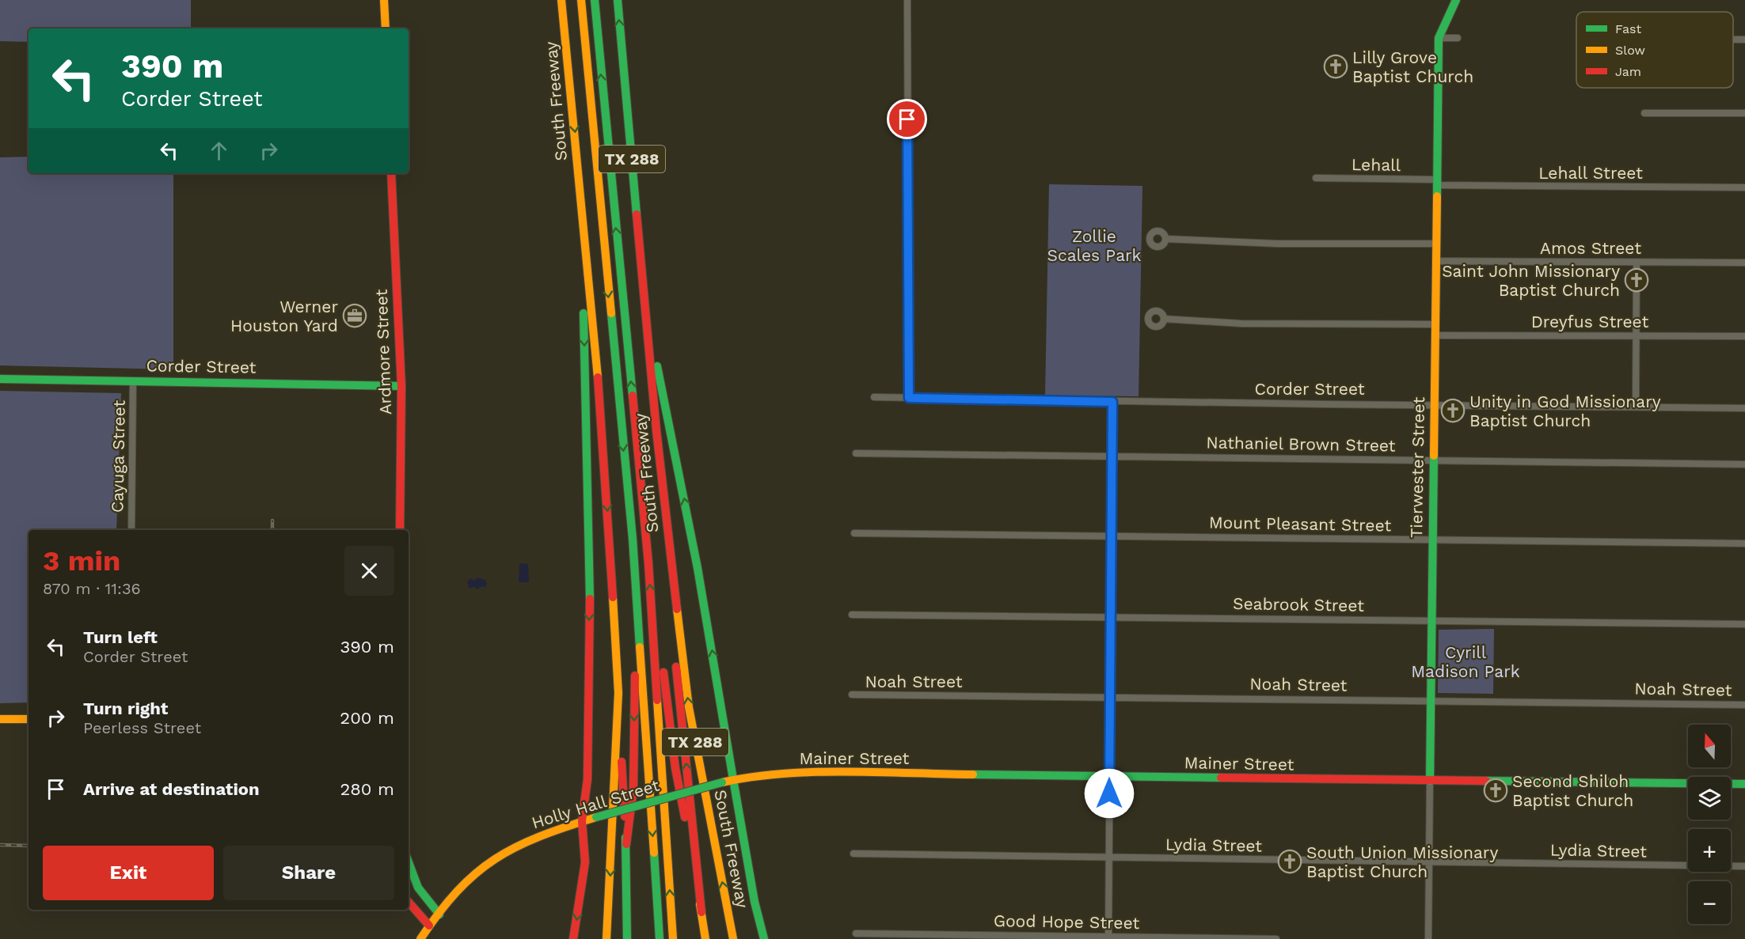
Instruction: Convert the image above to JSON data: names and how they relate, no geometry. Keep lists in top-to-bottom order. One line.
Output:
{"streets":{"main road":["South Freeway","TX 288","Ardmore Street","Corder Street","Tierwester Street","Mainer Street","Holly Hall Street"],"street":["Lehall","Lehall Street","Amos Street","Dreyfus Street","Nathaniel Brown Street","Cayuga Street","Mount Pleasant Street","Seabrook Street","Noah Street","Lydia Street","Good Hope Street"]},"crossings":[["Lehall","Lehall Street"],["Lehall","Tierwester Street"],["Lehall Street","Tierwester Street"],["Amos Street","Tierwester Street"],["Dreyfus Street","Tierwester Street"],["Ardmore Street","Corder Street"],["Corder Street","Cayuga Street"],["Corder Street","Tierwester Street"],["Nathaniel Brown Street","Tierwester Street"],["Tierwester Street","Mount Pleasant Street"],["Tierwester Street","Seabrook Street"],["Tierwester Street","Noah Street"],["Tierwester Street","Mainer Street"],["Tierwester Street","Lydia Street"],["Mainer Street","Holly Hall Street"]],"parks":["Zollie Scales Park","Cyrill Madison Park"],"places":{"church":["Lilly Grove Baptist Church","Saint John Missionary Baptist Church","Unity in God Missionary Baptist Church","Second Shiloh Baptist Church","South Union Missionary Baptist Church"],"office":["Werner Houston Yard"]},"legend":["Fast","Slow","Jam"],"north":"top","page":{"turn":["390 m","Corder Street"],"heading":["3 min","870 m · 11:36"],"list":[{"name":"Turn left","note":"Corder Street","value":"390 m"},{"name":"Turn right","note":"Peerless Street","value":"200 m"},{"name":"Arrive at destination","value":"280 m"}],"map_buttons":["+","−"],"buttons":["Exit","Share"]}}
